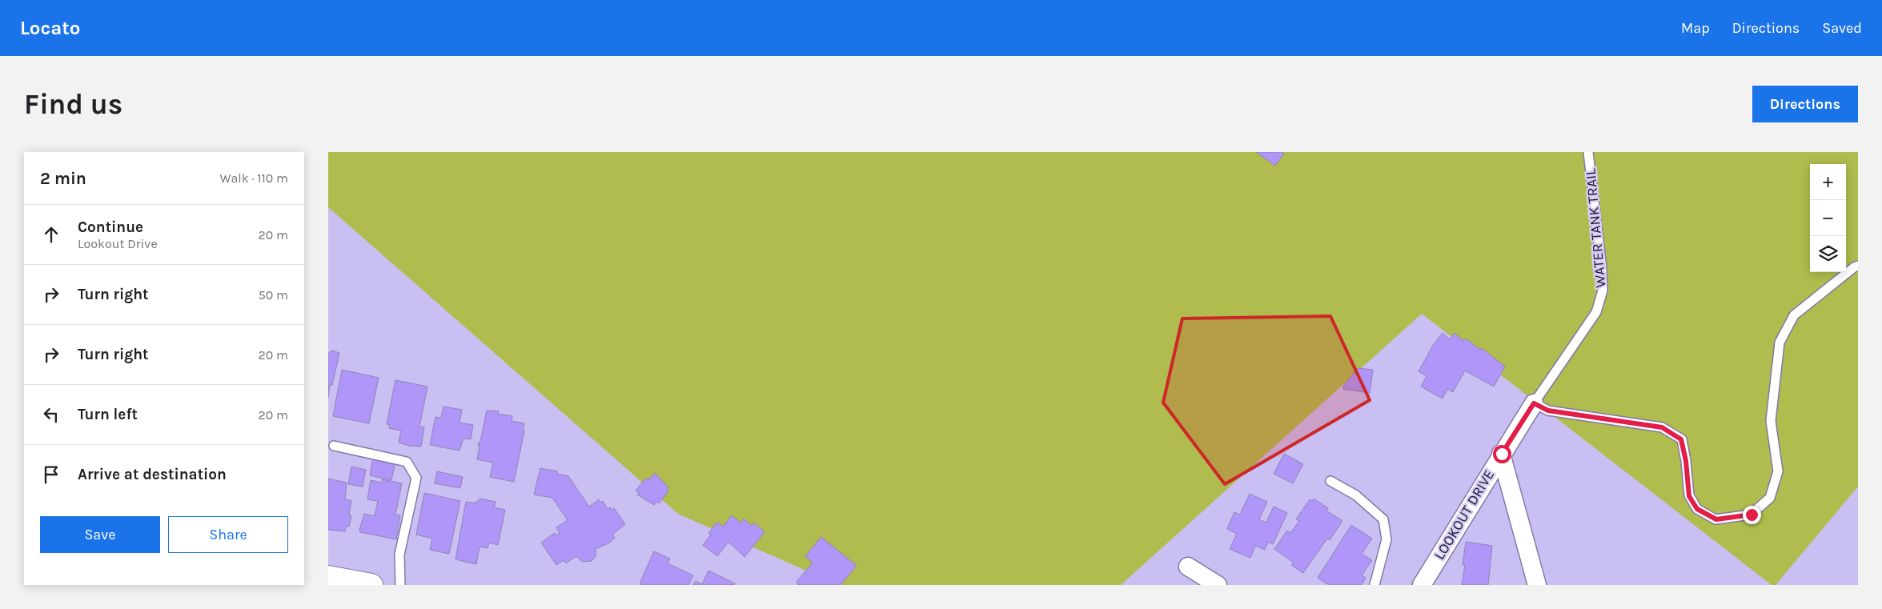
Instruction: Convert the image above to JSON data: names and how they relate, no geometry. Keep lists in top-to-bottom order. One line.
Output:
{"streets":{"street":["LOOKOUT DRIVE"],"lane":["WATER TANK TRAIL"]},"crossings":[["WATER TANK TRAIL","LOOKOUT DRIVE"]],"page":{"header":"Locato","nav":["Map","Directions","Saved"],"buttons":["Directions",["Save","Share"]],"title":"Find us","heading":["2 min","Walk · 110 m"],"map_buttons":["+","−"],"list":[["Continue","Lookout Drive","20 m"],["Turn right","50 m"],["Turn right","20 m"],["Turn left","20 m"],"Arrive at destination"]}}
